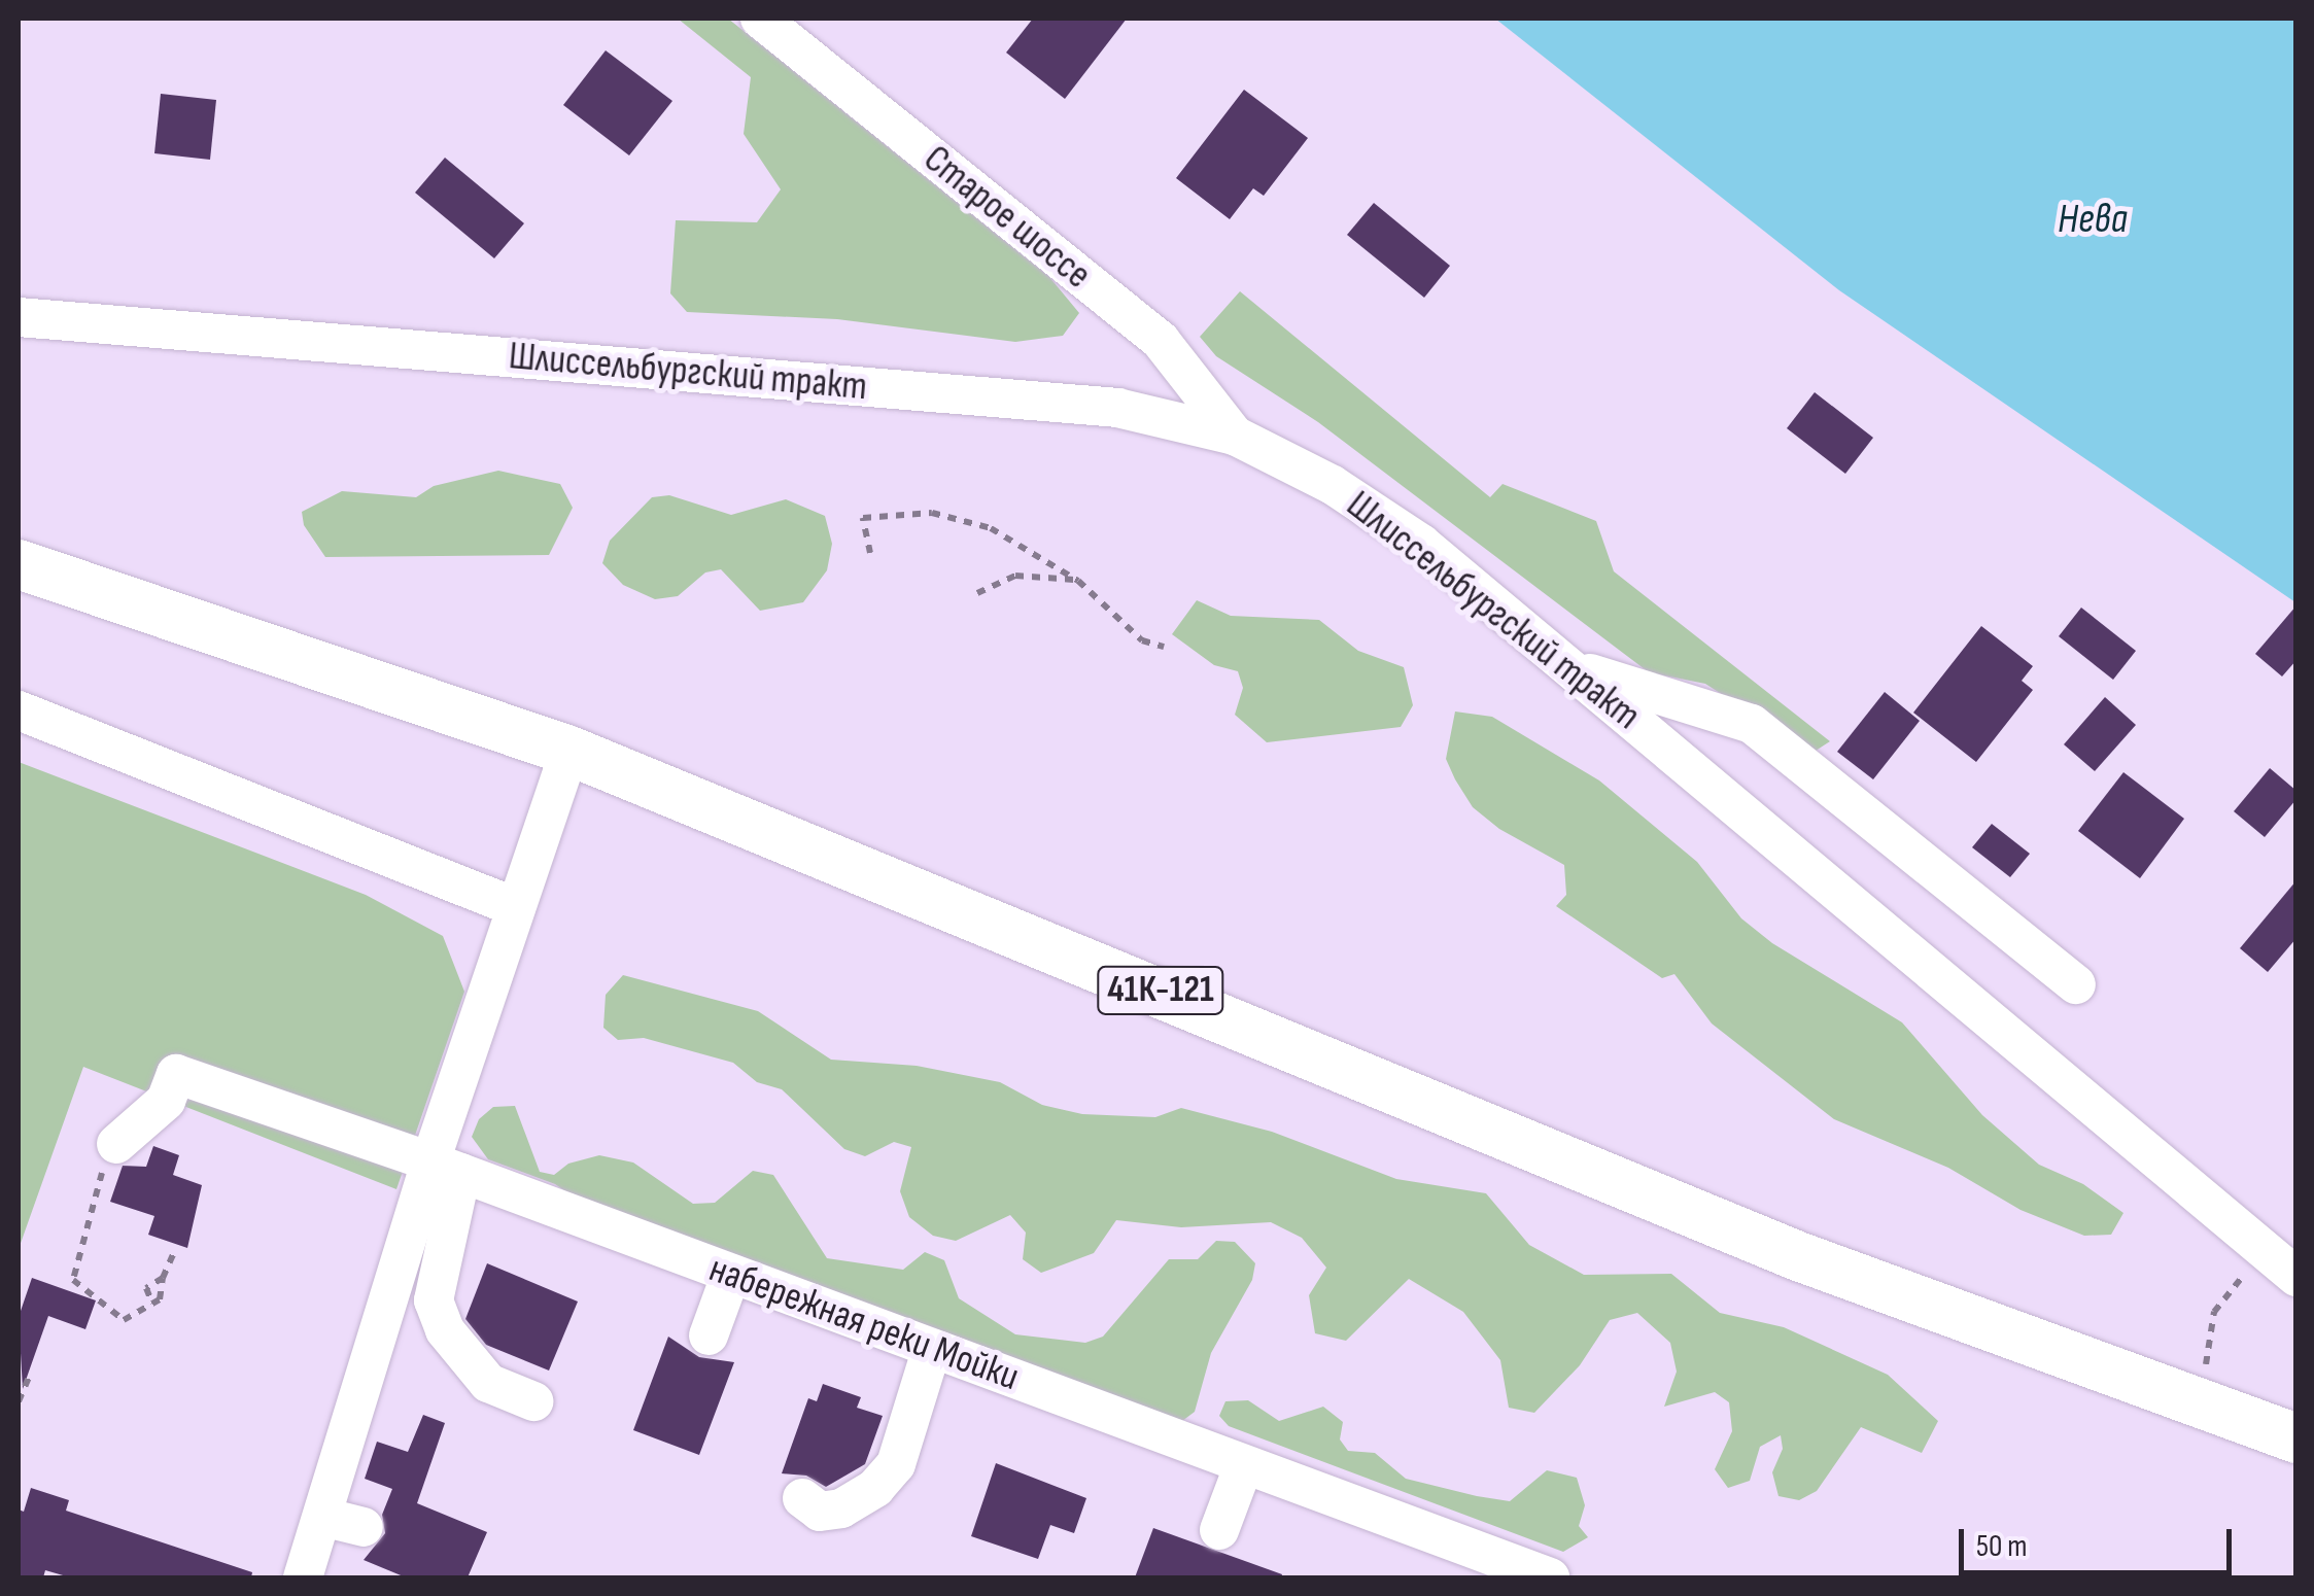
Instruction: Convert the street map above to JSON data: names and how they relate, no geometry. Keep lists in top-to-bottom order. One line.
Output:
{"streets":{"main road":["41К-121"],"street":["Старое шоссе","Шлиссельбургский тракт","набережная реки Мойки"]},"crossings":[["Старое шоссе","Шлиссельбургский тракт"]],"water":["Нева"],"scale_bar":"50 m"}
